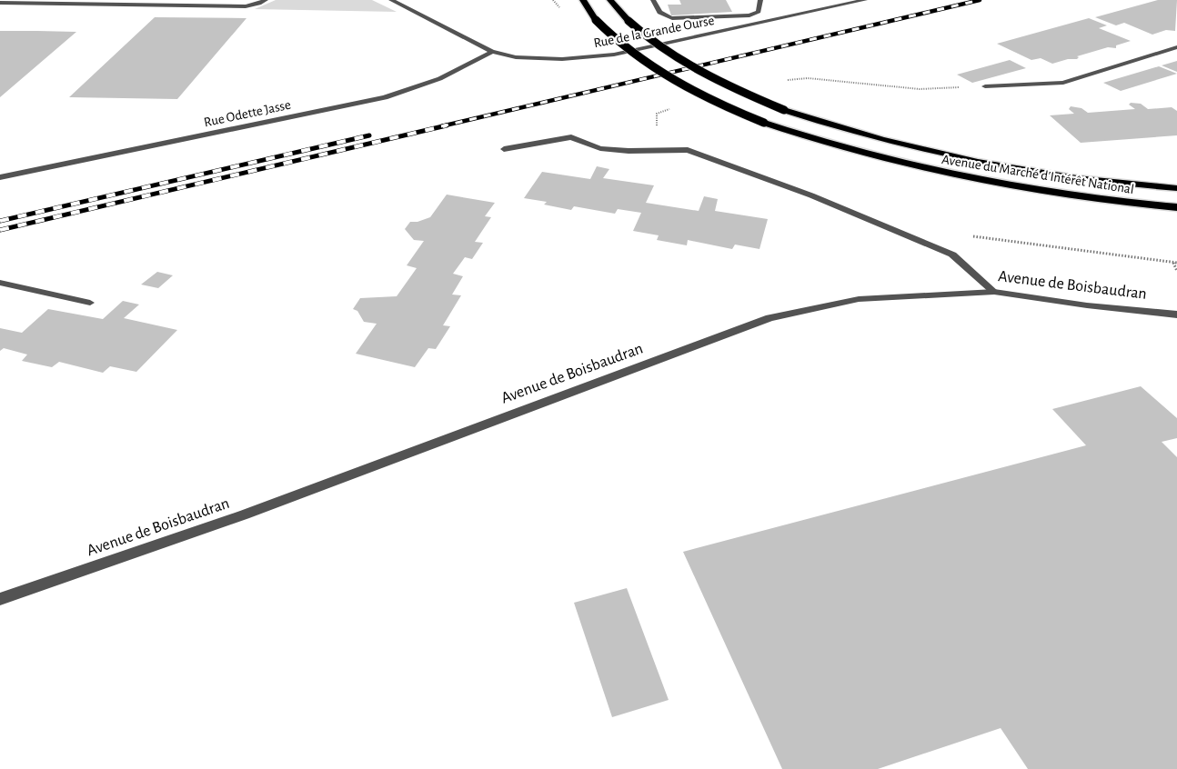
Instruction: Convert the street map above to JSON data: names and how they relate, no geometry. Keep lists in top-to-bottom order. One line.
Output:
{"streets":{"main road":["Avenue du Marché d'Intérêt National"],"street":["Rue de la Grande Ourse","Rue Odette Jasse","Avenue de Boisbaudran"]},"crossings":[["Rue de la Grande Ourse","Rue Odette Jasse"]]}
